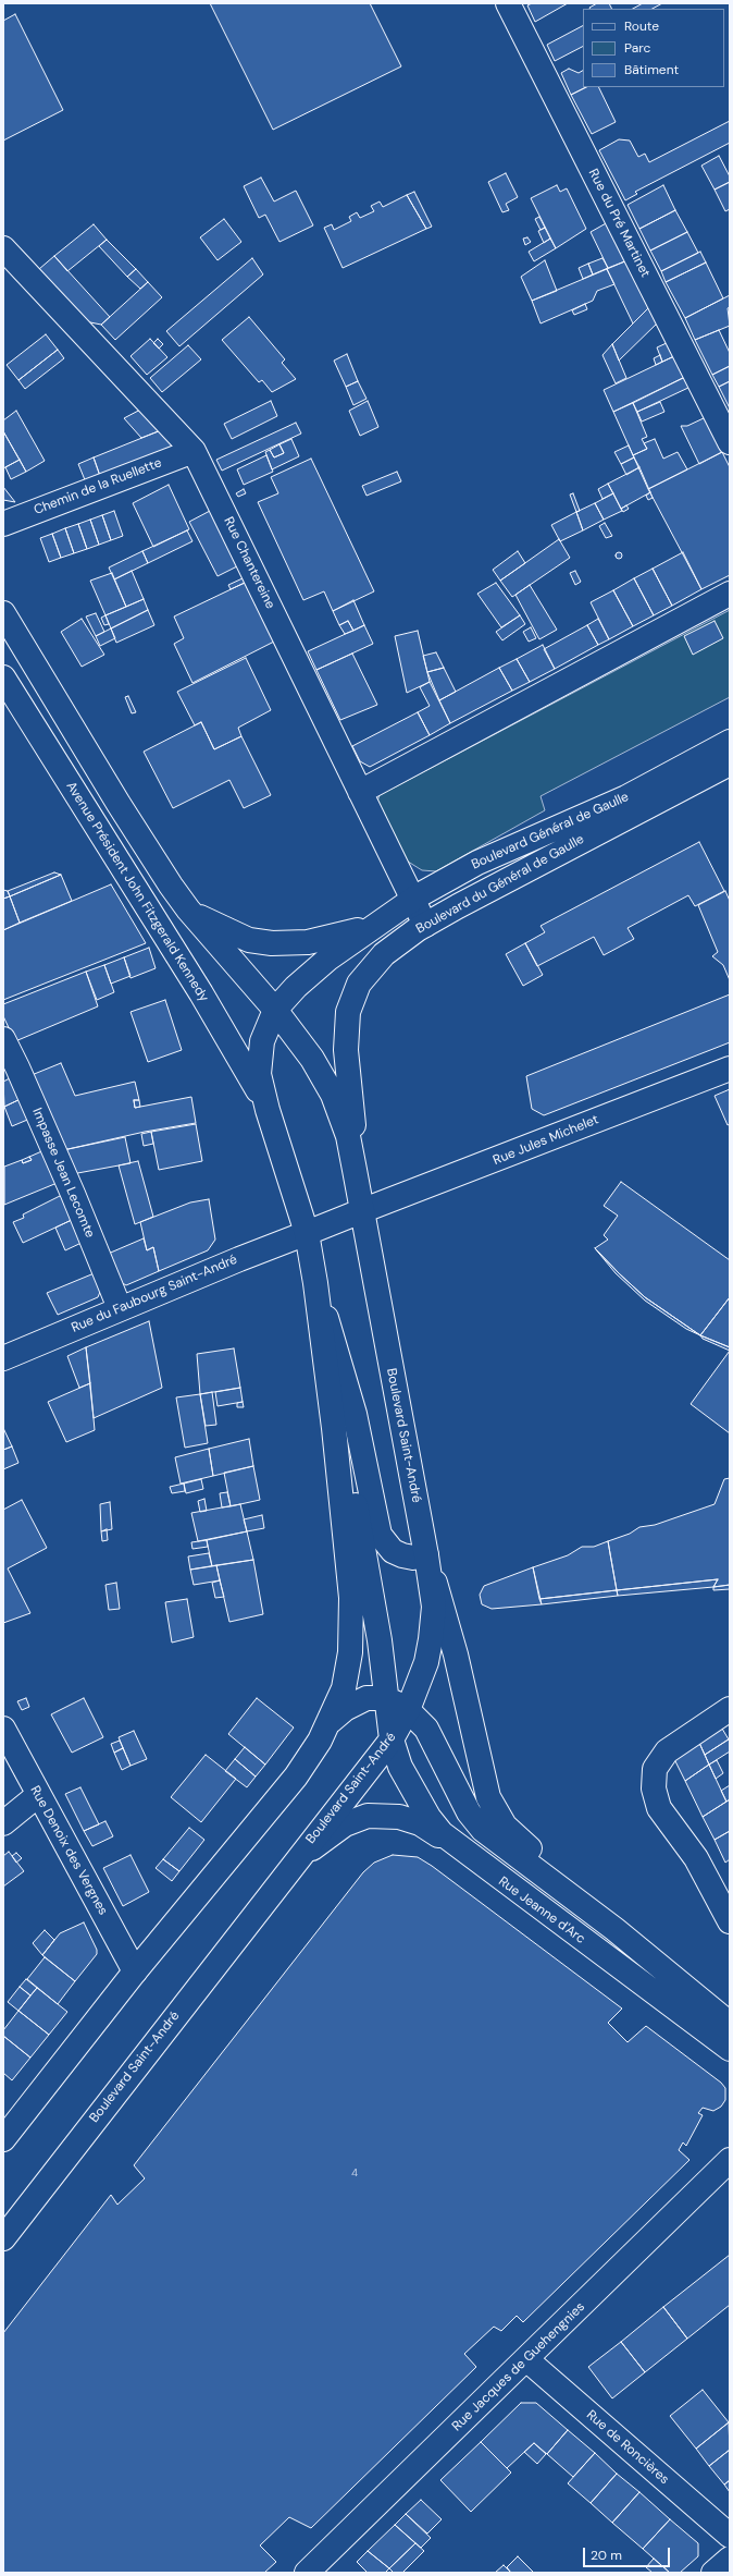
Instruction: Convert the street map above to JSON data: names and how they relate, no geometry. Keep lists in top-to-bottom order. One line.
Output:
{"streets":{"street":["Rue du Pré Martinet","Chemin de la Ruellette","Rue Chantereine","Boulevard Général de Gaulle","Boulevard du Général de Gaulle","Avenue Président John Fitzgerald Kennedy","Rue Jules Michelet","Impasse Jean Lecomte","Rue du Faubourg Saint-André","Boulevard Saint-André","Rue Denoix des Vergnes","Rue Jeanne d'Arc","Rue Jacques de Guehengnies","Rue de Roncières"]},"crossings":[["Chemin de la Ruellette","Rue Chantereine"],["Rue Chantereine","Boulevard Général de Gaulle"],["Rue Chantereine","Boulevard du Général de Gaulle"],["Boulevard Général de Gaulle","Boulevard Saint-André"],["Boulevard du Général de Gaulle","Boulevard Saint-André"],["Rue Jules Michelet","Rue du Faubourg Saint-André"],["Rue Jules Michelet","Boulevard Saint-André"],["Impasse Jean Lecomte","Rue du Faubourg Saint-André"],["Boulevard Saint-André","Rue Jeanne d'Arc"],["Rue Jacques de Guehengnies","Rue de Roncières"]],"house_numbers":["4"],"legend":["Route","Parc","Bâtiment"],"scale_bar":"20 m"}
